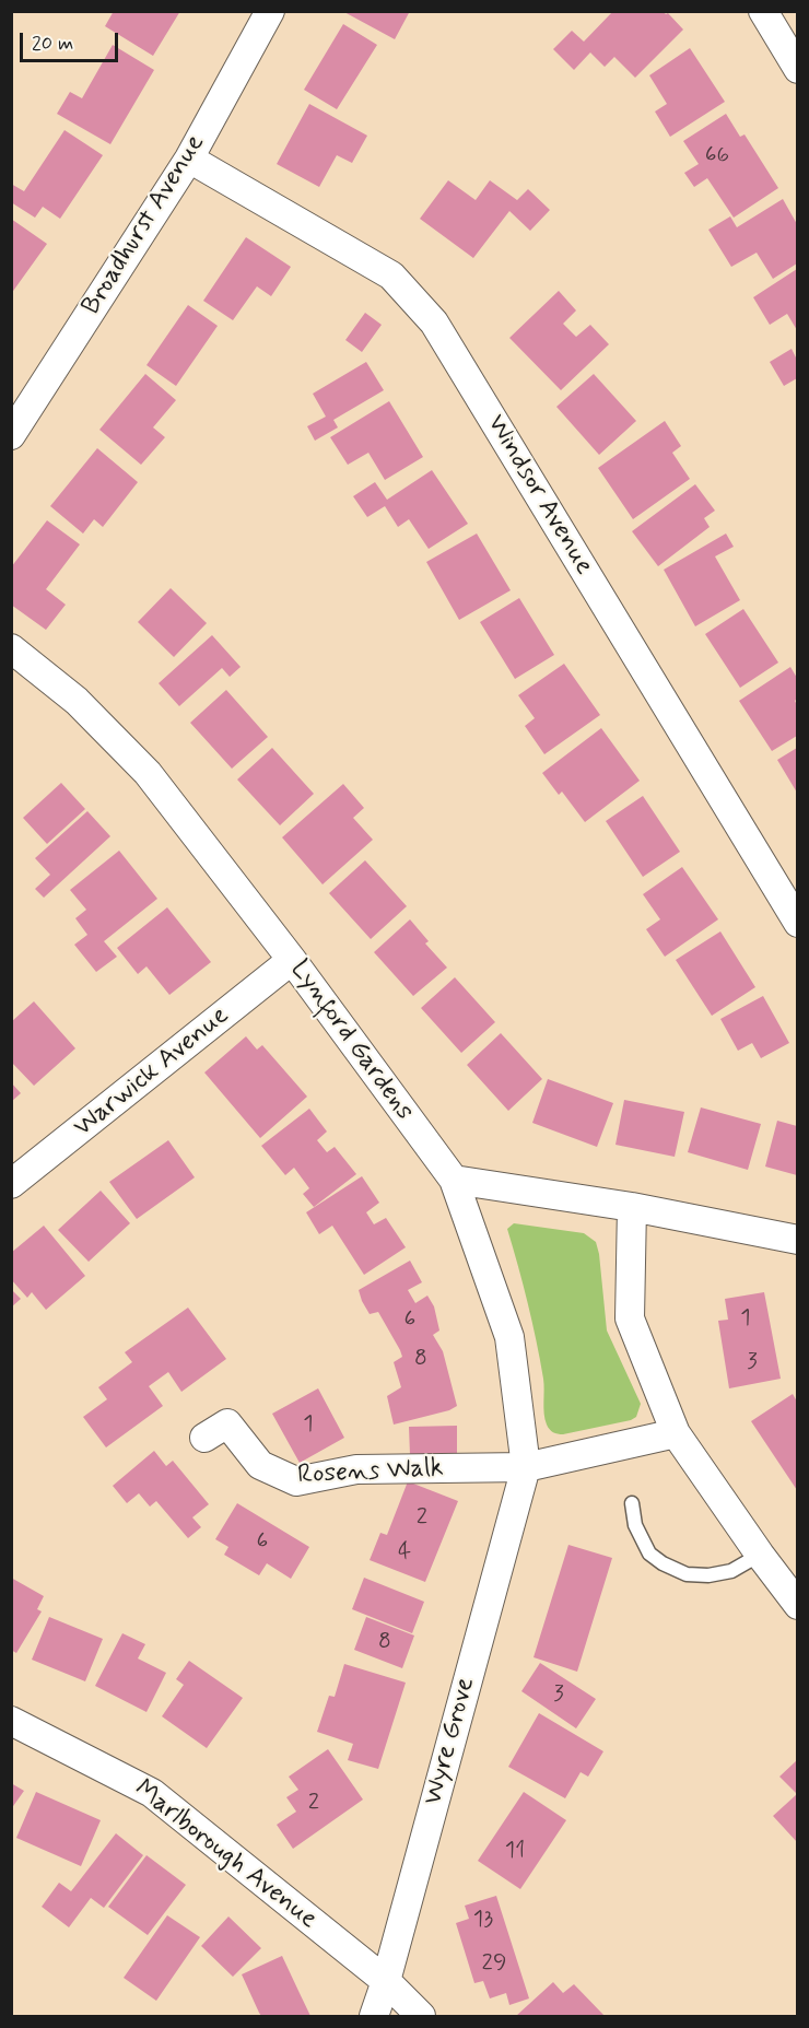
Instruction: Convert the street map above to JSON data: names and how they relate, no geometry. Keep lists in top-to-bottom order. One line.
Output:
{"streets":{"street":["Broadhurst Avenue","Windsor Avenue","Lynford Gardens","Warwick Avenue","Rosens Walk","Wyre Grove","Marlborough Avenue"]},"crossings":[["Broadhurst Avenue","Windsor Avenue"],["Lynford Gardens","Warwick Avenue"],["Lynford Gardens","Rosens Walk"],["Lynford Gardens","Wyre Grove"],["Rosens Walk","Wyre Grove"],["Wyre Grove","Marlborough Avenue"]],"house_numbers":["66","1","6","8","3","1","2","6","4","8","3","2","11","13","29"],"scale_bar":"20 m"}
